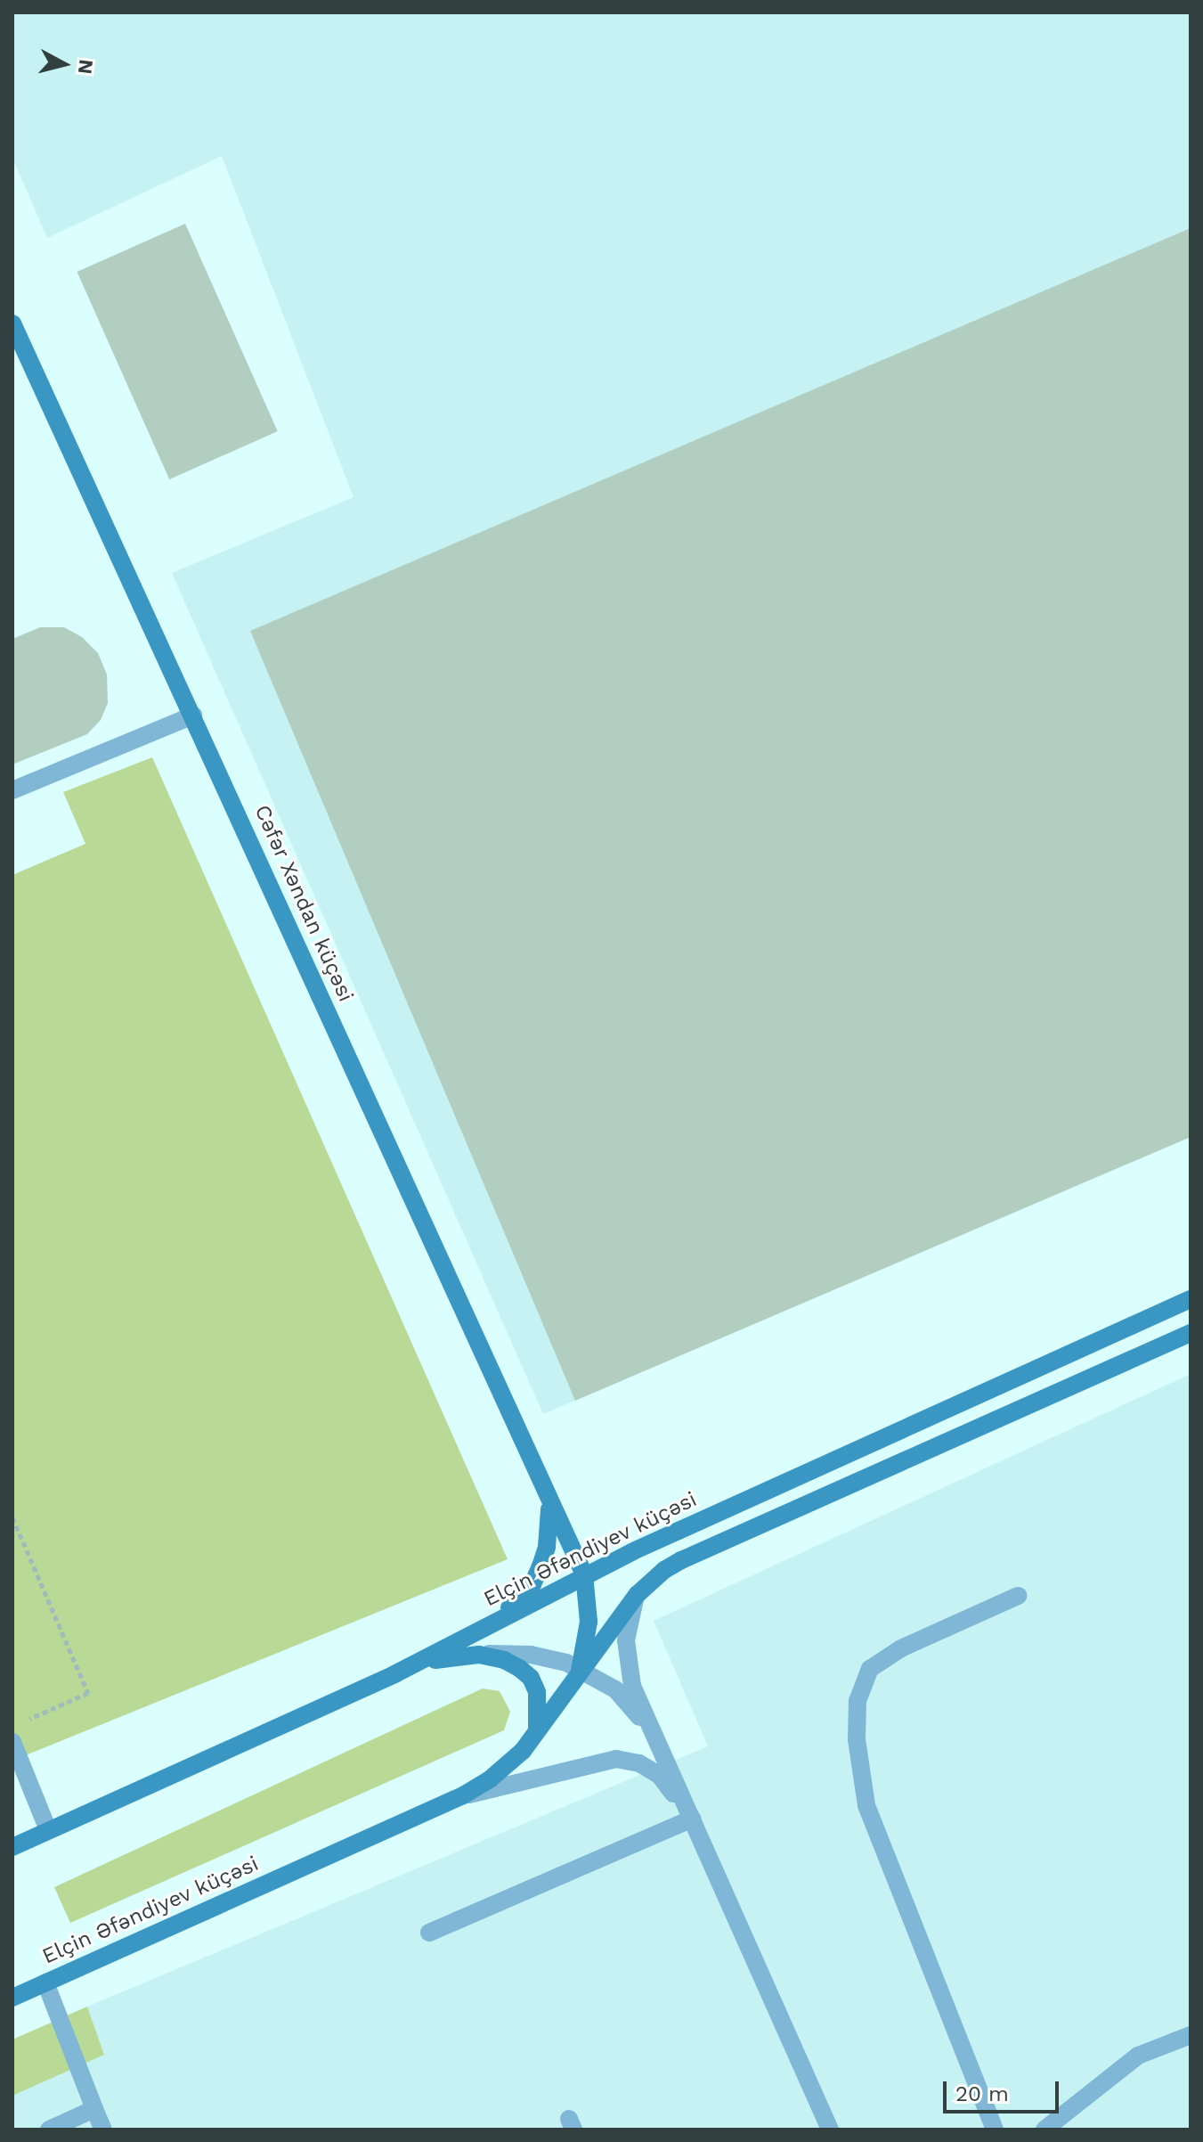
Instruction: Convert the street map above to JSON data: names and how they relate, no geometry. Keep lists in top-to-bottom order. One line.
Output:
{"streets":{"main road":["Cəfər Xəndan küçəsi","Elçin Əfəndiyev küçəsi"]},"crossings":[["Cəfər Xəndan küçəsi","Elçin Əfəndiyev küçəsi"]],"scale_bar":"20 m","north":"right"}
